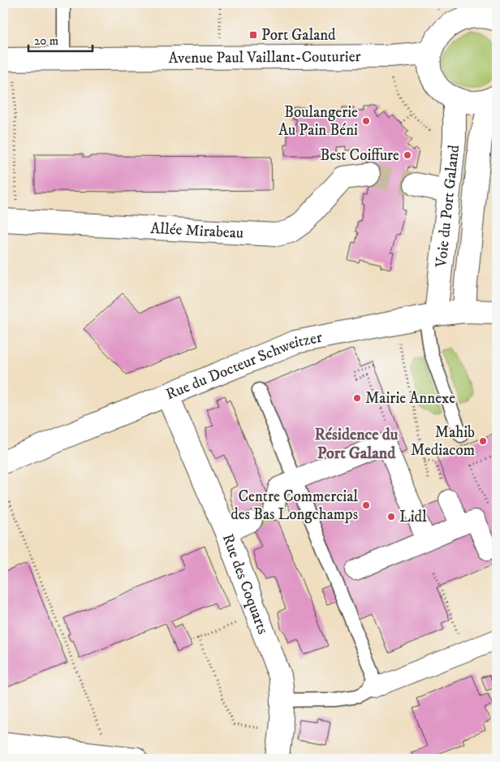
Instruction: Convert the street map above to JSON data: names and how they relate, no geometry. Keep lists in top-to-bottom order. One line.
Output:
{"streets":{"street":["Avenue Paul Vaillant-Couturier","Voie du Port Galand","Allée Mirabeau","Rue du Docteur Schweitzer","Rue des Coquarts"]},"crossings":[["Voie du Port Galand","Rue du Docteur Schweitzer"],["Rue du Docteur Schweitzer","Rue des Coquarts"]],"districts":["Résidence du Port Galand"],"places":{"transit":["Port Galand"],"other":["Boulangerie Au Pain Béni","Best Coiffure","Mairie Annexe","Mahib Mediacom","Centre Commercial des Bas Longchamps","Lidl"]},"scale_bar":"20 m"}
